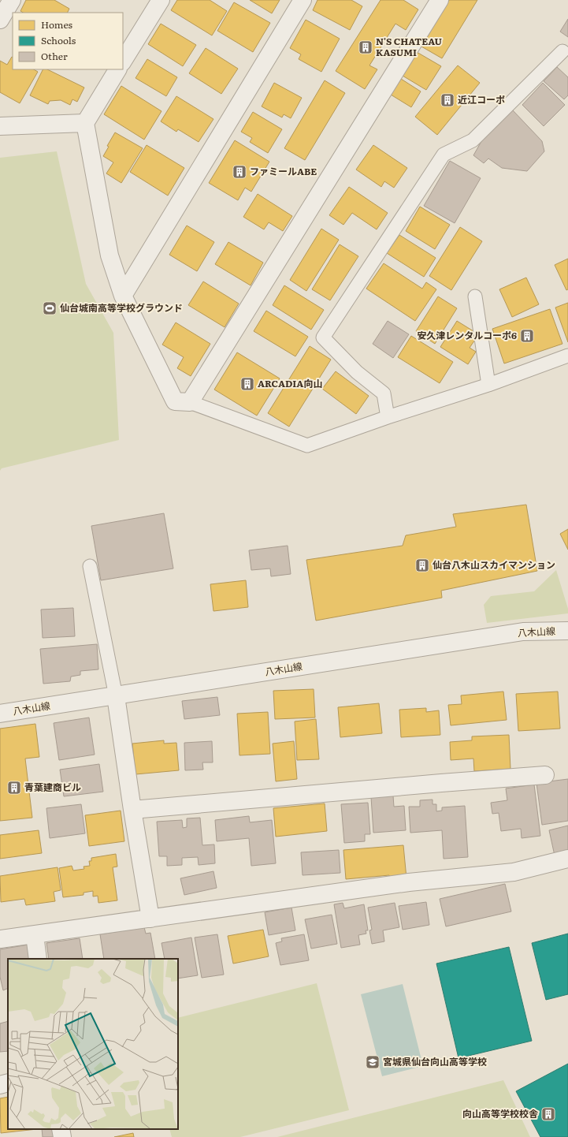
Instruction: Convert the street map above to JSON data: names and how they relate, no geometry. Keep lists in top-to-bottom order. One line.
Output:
{"streets":{"street":["八木山線"]},"places":{"building":["N'S CHATEAU KASUMI","近江コーポ","ファミールABE","安久津レンタルコーポ6","ARCADIA向山","仙台八木山スカイマンション","青葉建商ビル","向山高等学校校舎"],"sports":["仙台城南高等学校グラウンド"],"school or university":["宮城県仙台向山高等学校"]},"legend":["Homes","Schools","Other"]}
